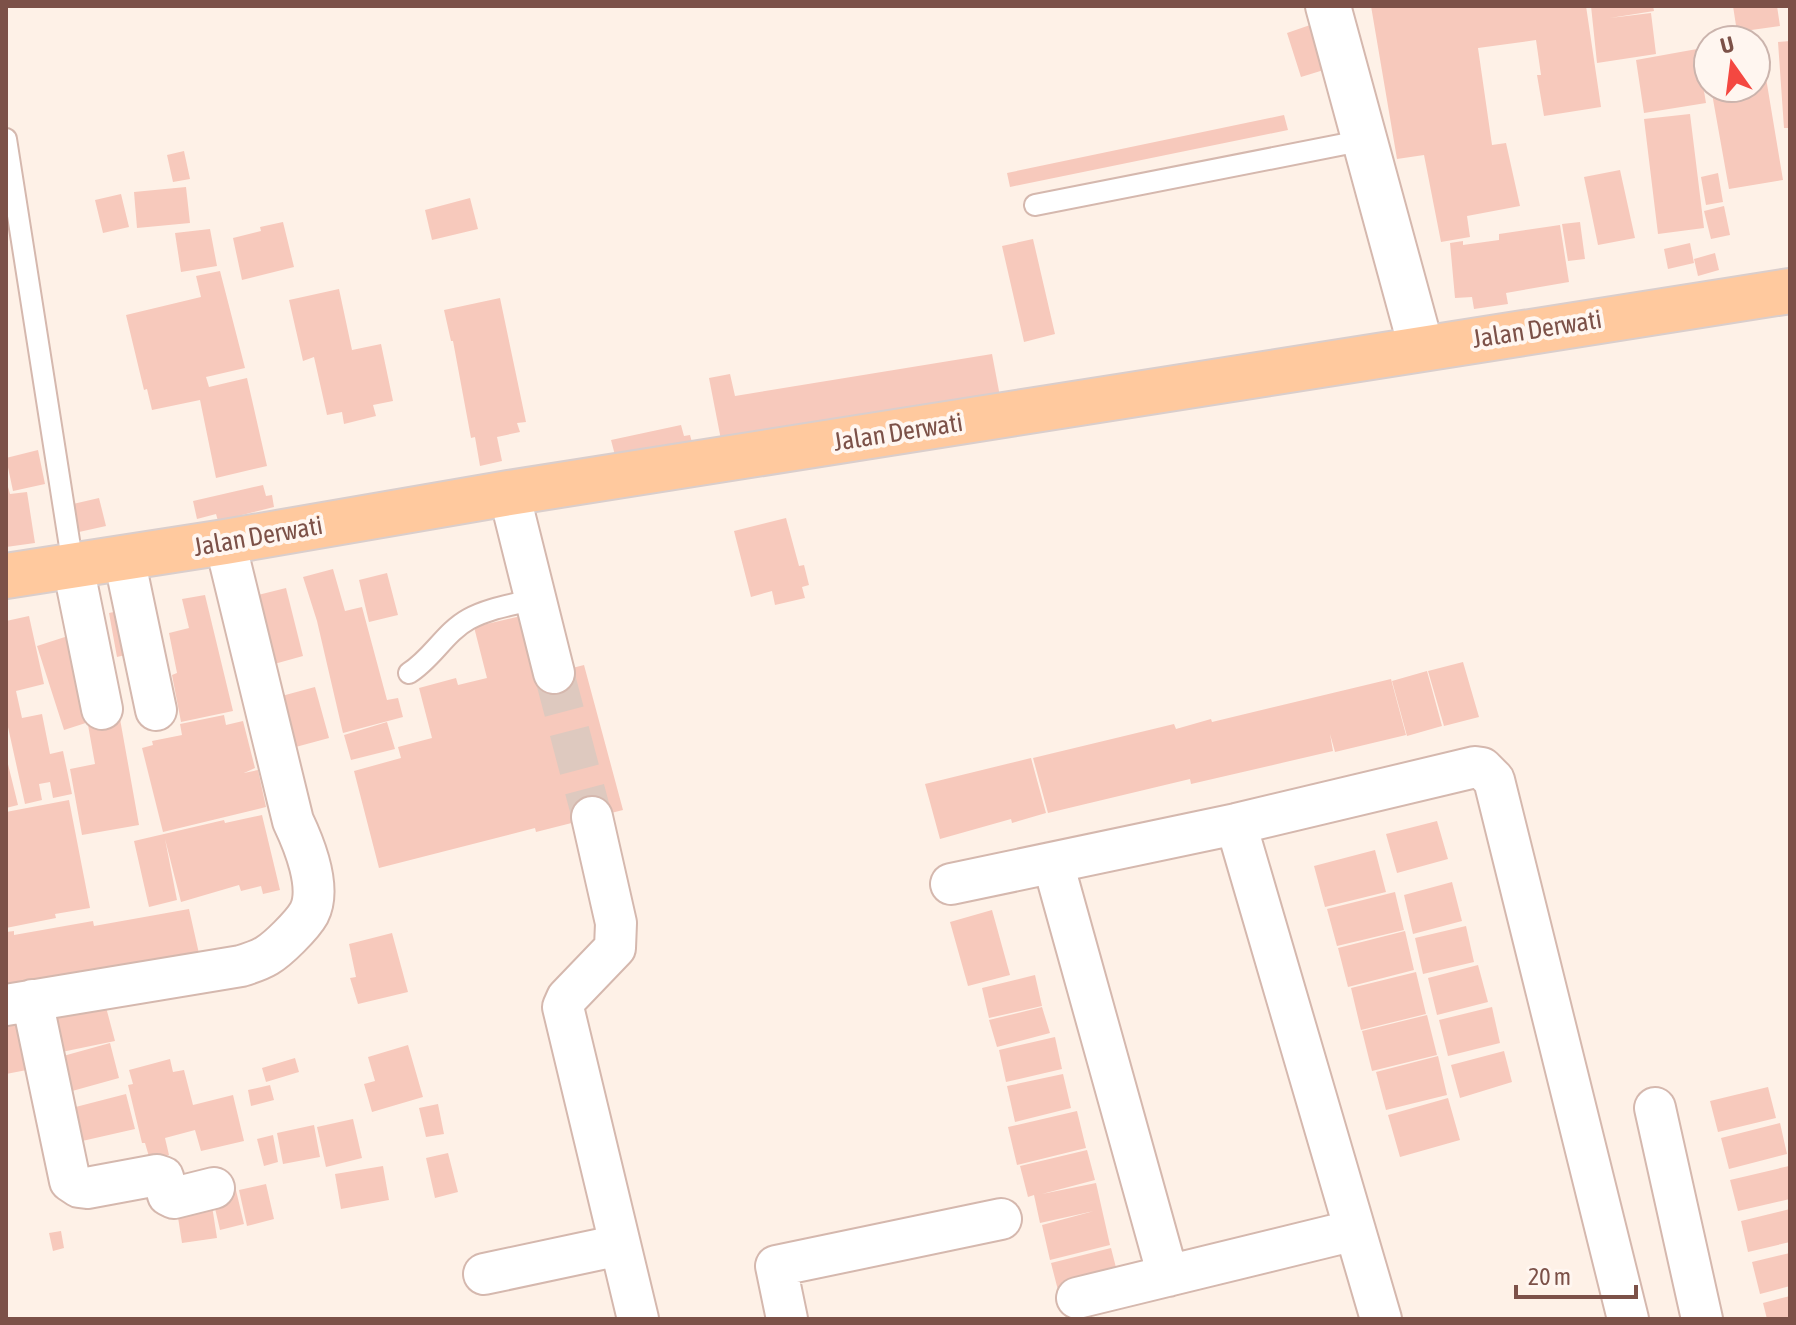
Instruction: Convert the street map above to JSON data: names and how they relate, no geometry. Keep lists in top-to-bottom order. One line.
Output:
{"streets":{"main road":["Jalan Derwati"]},"scale_bar":"20 m","north":"top"}
